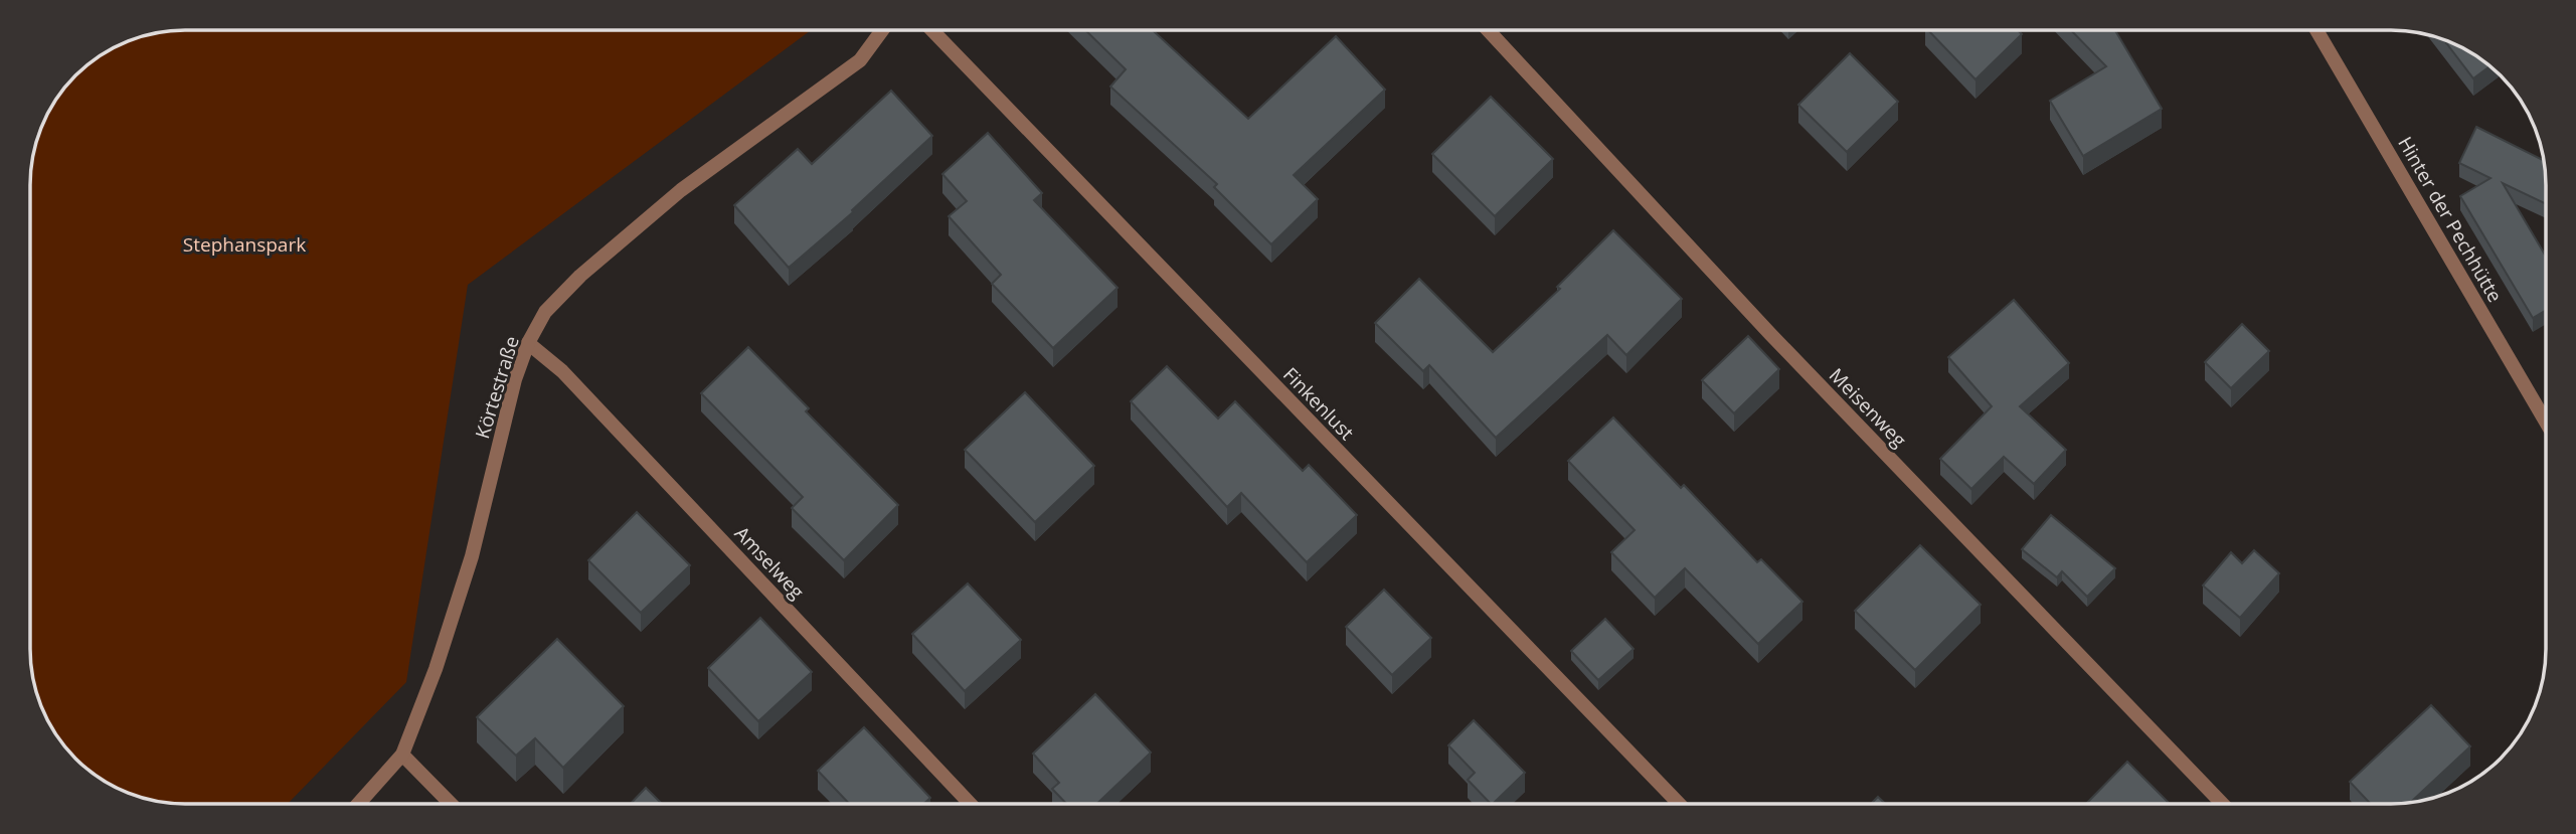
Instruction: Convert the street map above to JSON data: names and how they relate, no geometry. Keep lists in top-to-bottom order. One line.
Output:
{"streets":{"street":["Hinter der Pechhütte","Körtestraße","Finkenlust","Meisenweg","Amselweg"]},"crossings":[["Körtestraße","Amselweg"]],"parks":["Stephanspark"]}
